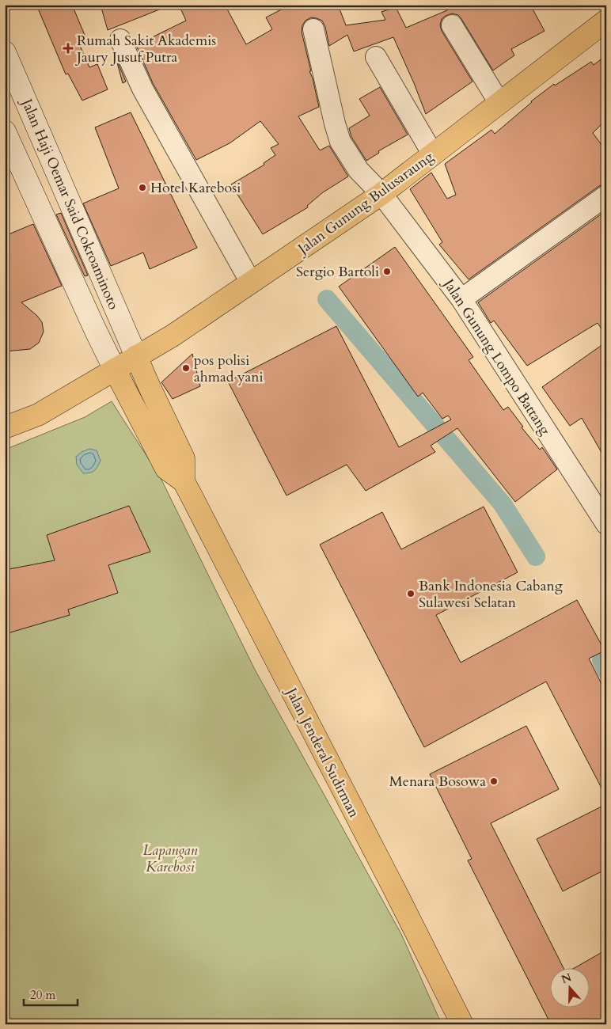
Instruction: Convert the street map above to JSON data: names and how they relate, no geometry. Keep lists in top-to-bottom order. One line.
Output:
{"streets":{"main road":["Jalan Gunung Bulusaraung","Jalan Haji Oemar Said Cokroaminoto","Jalan Jenderal Sudirman"],"street":["Jalan Gunung Lompo Battang"]},"crossings":[["Jalan Gunung Bulusaraung","Jalan Haji Oemar Said Cokroaminoto"],["Jalan Gunung Bulusaraung","Jalan Gunung Lompo Battang"],["Jalan Gunung Bulusaraung","Jalan Jenderal Sudirman"],["Jalan Haji Oemar Said Cokroaminoto","Jalan Jenderal Sudirman"]],"parks":["Lapangan Karebosi"],"places":{"health":["Rumah Sakit Akademis Jaury Jusuf Putra"],"other":["Hotel Karebosi","Sergio Bartoli","pos polisi ahmad yani","Bank Indonesia Cabang Sulawesi Selatan","Menara Bosowa"]},"scale_bar":"20 m","north":"top"}
